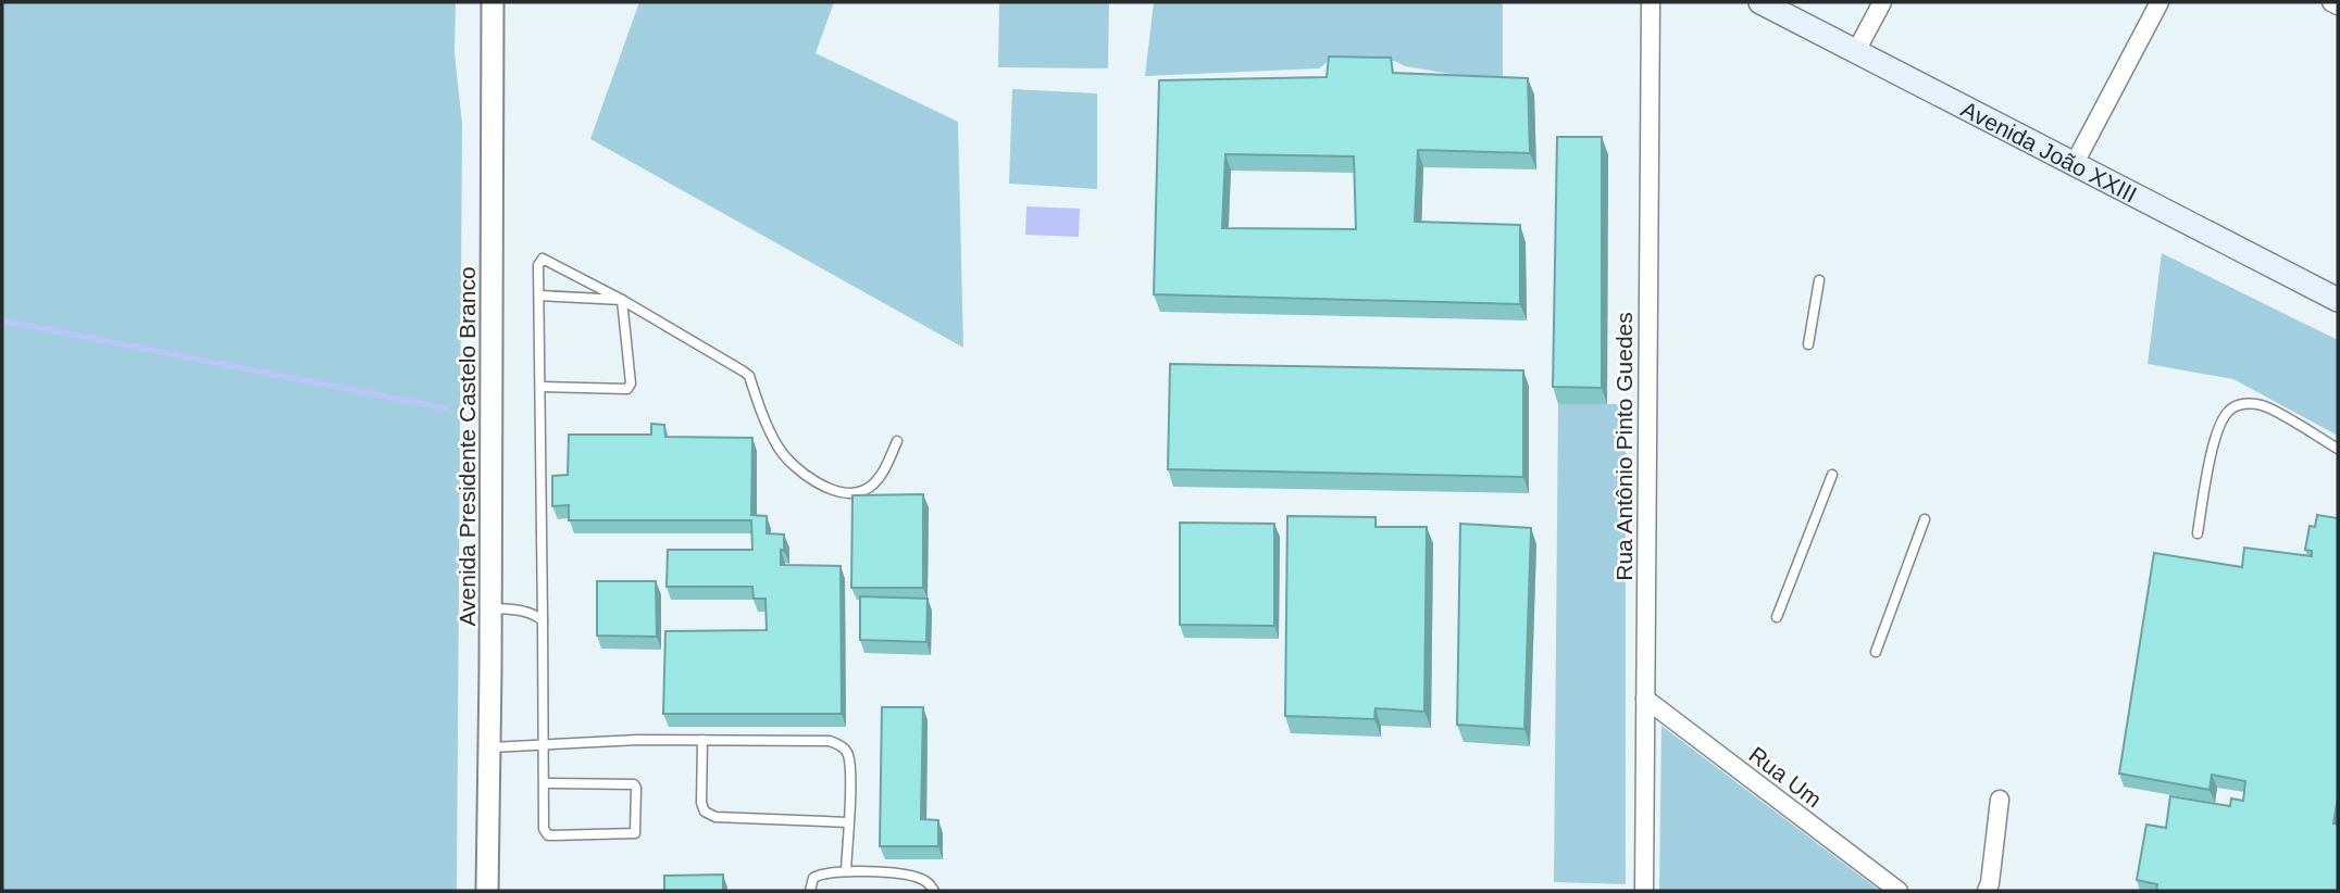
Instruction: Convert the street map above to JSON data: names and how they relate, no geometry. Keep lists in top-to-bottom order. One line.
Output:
{"streets":{"main road":["Avenida João XXIII"],"street":["Avenida Presidente Castelo Branco","Rua Antônio Pinto Guedes","Rua Um"]},"crossings":[["Rua Antônio Pinto Guedes","Rua Um"]]}
